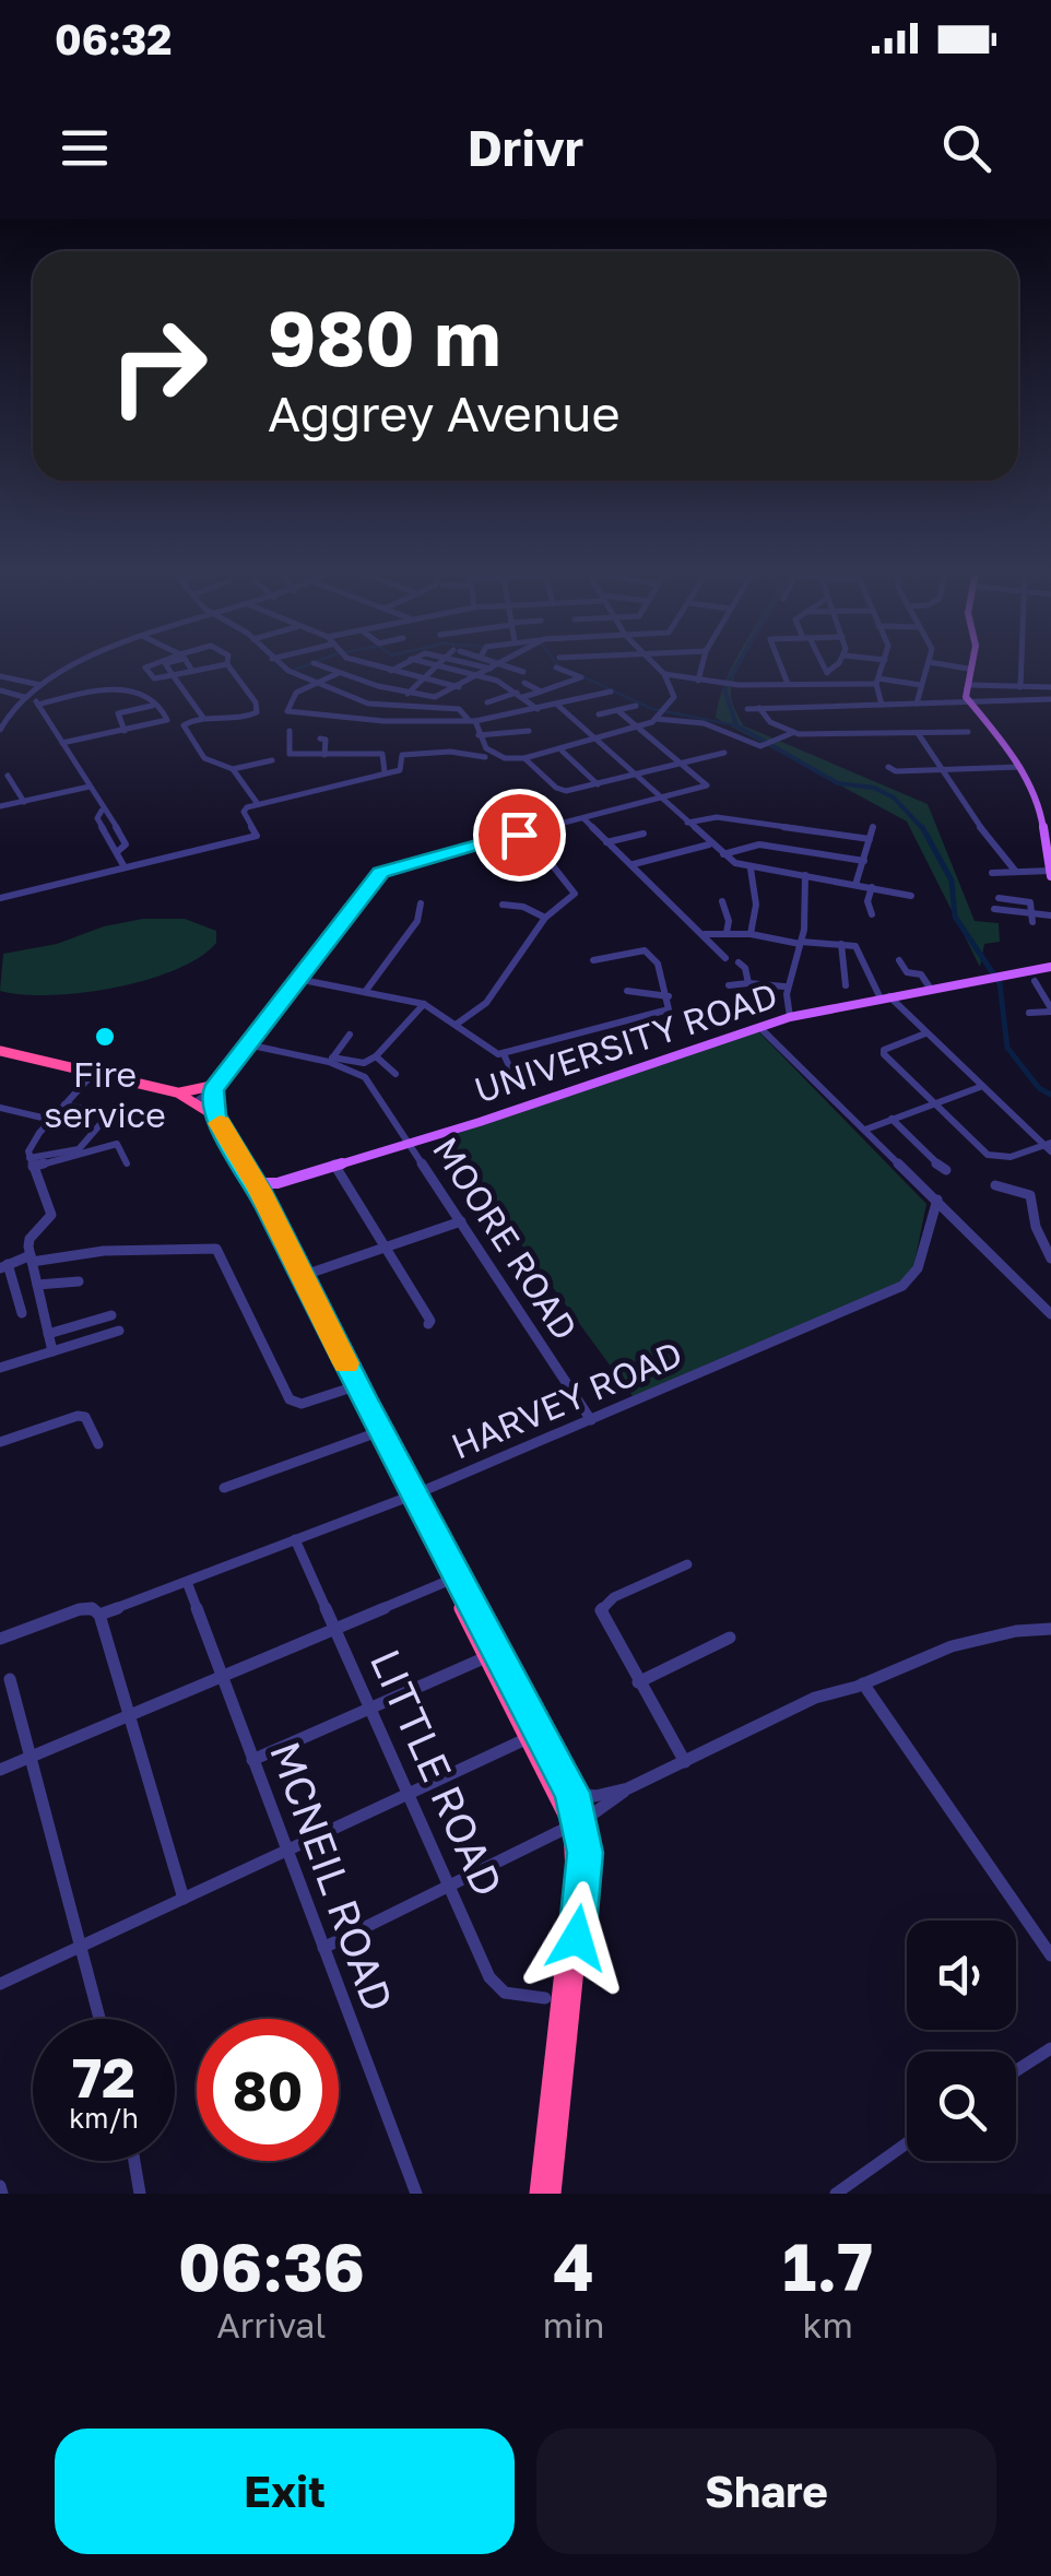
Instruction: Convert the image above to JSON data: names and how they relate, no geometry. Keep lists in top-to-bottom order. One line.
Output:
{"streets":{"main road":["UNIVERSITY ROAD"],"street":["MOORE ROAD","HARVEY ROAD","LITTLE ROAD","MCNEIL ROAD"]},"crossings":[["UNIVERSITY ROAD","MOORE ROAD"],["MOORE ROAD","HARVEY ROAD"],["HARVEY ROAD","LITTLE ROAD"],["HARVEY ROAD","MCNEIL ROAD"]],"places":["Fire service"],"page":{"status":"06:32","header":"Drivr","turn":["980 m","Aggrey Avenue"],"speed":"72 km/h","limit":"80","eta":["06:36","Arrival","4","min","1.7","km"],"buttons":["Exit","Share"]}}
